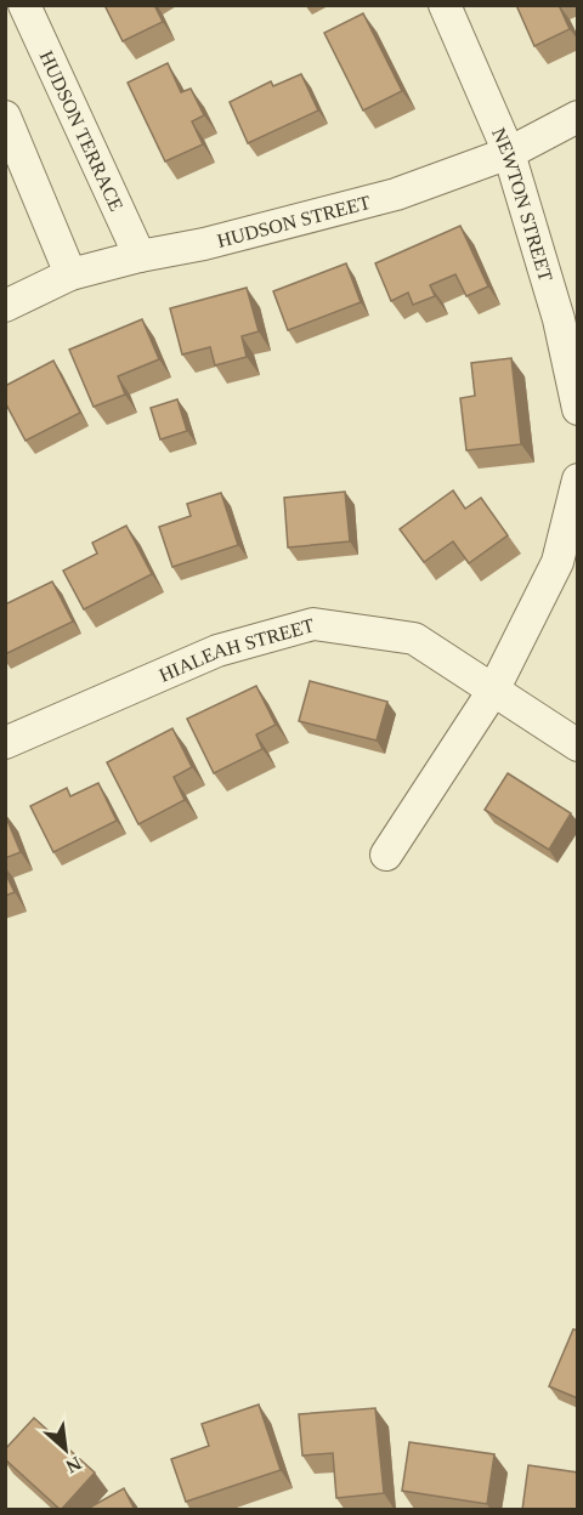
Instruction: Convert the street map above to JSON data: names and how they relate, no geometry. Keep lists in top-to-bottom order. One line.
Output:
{"streets":{"street":["HUDSON TERRACE","NEWTON STREET","HUDSON STREET","HIALEAH STREET"]},"crossings":[["HUDSON TERRACE","HUDSON STREET"],["NEWTON STREET","HUDSON STREET"]],"north":"bottom right"}
